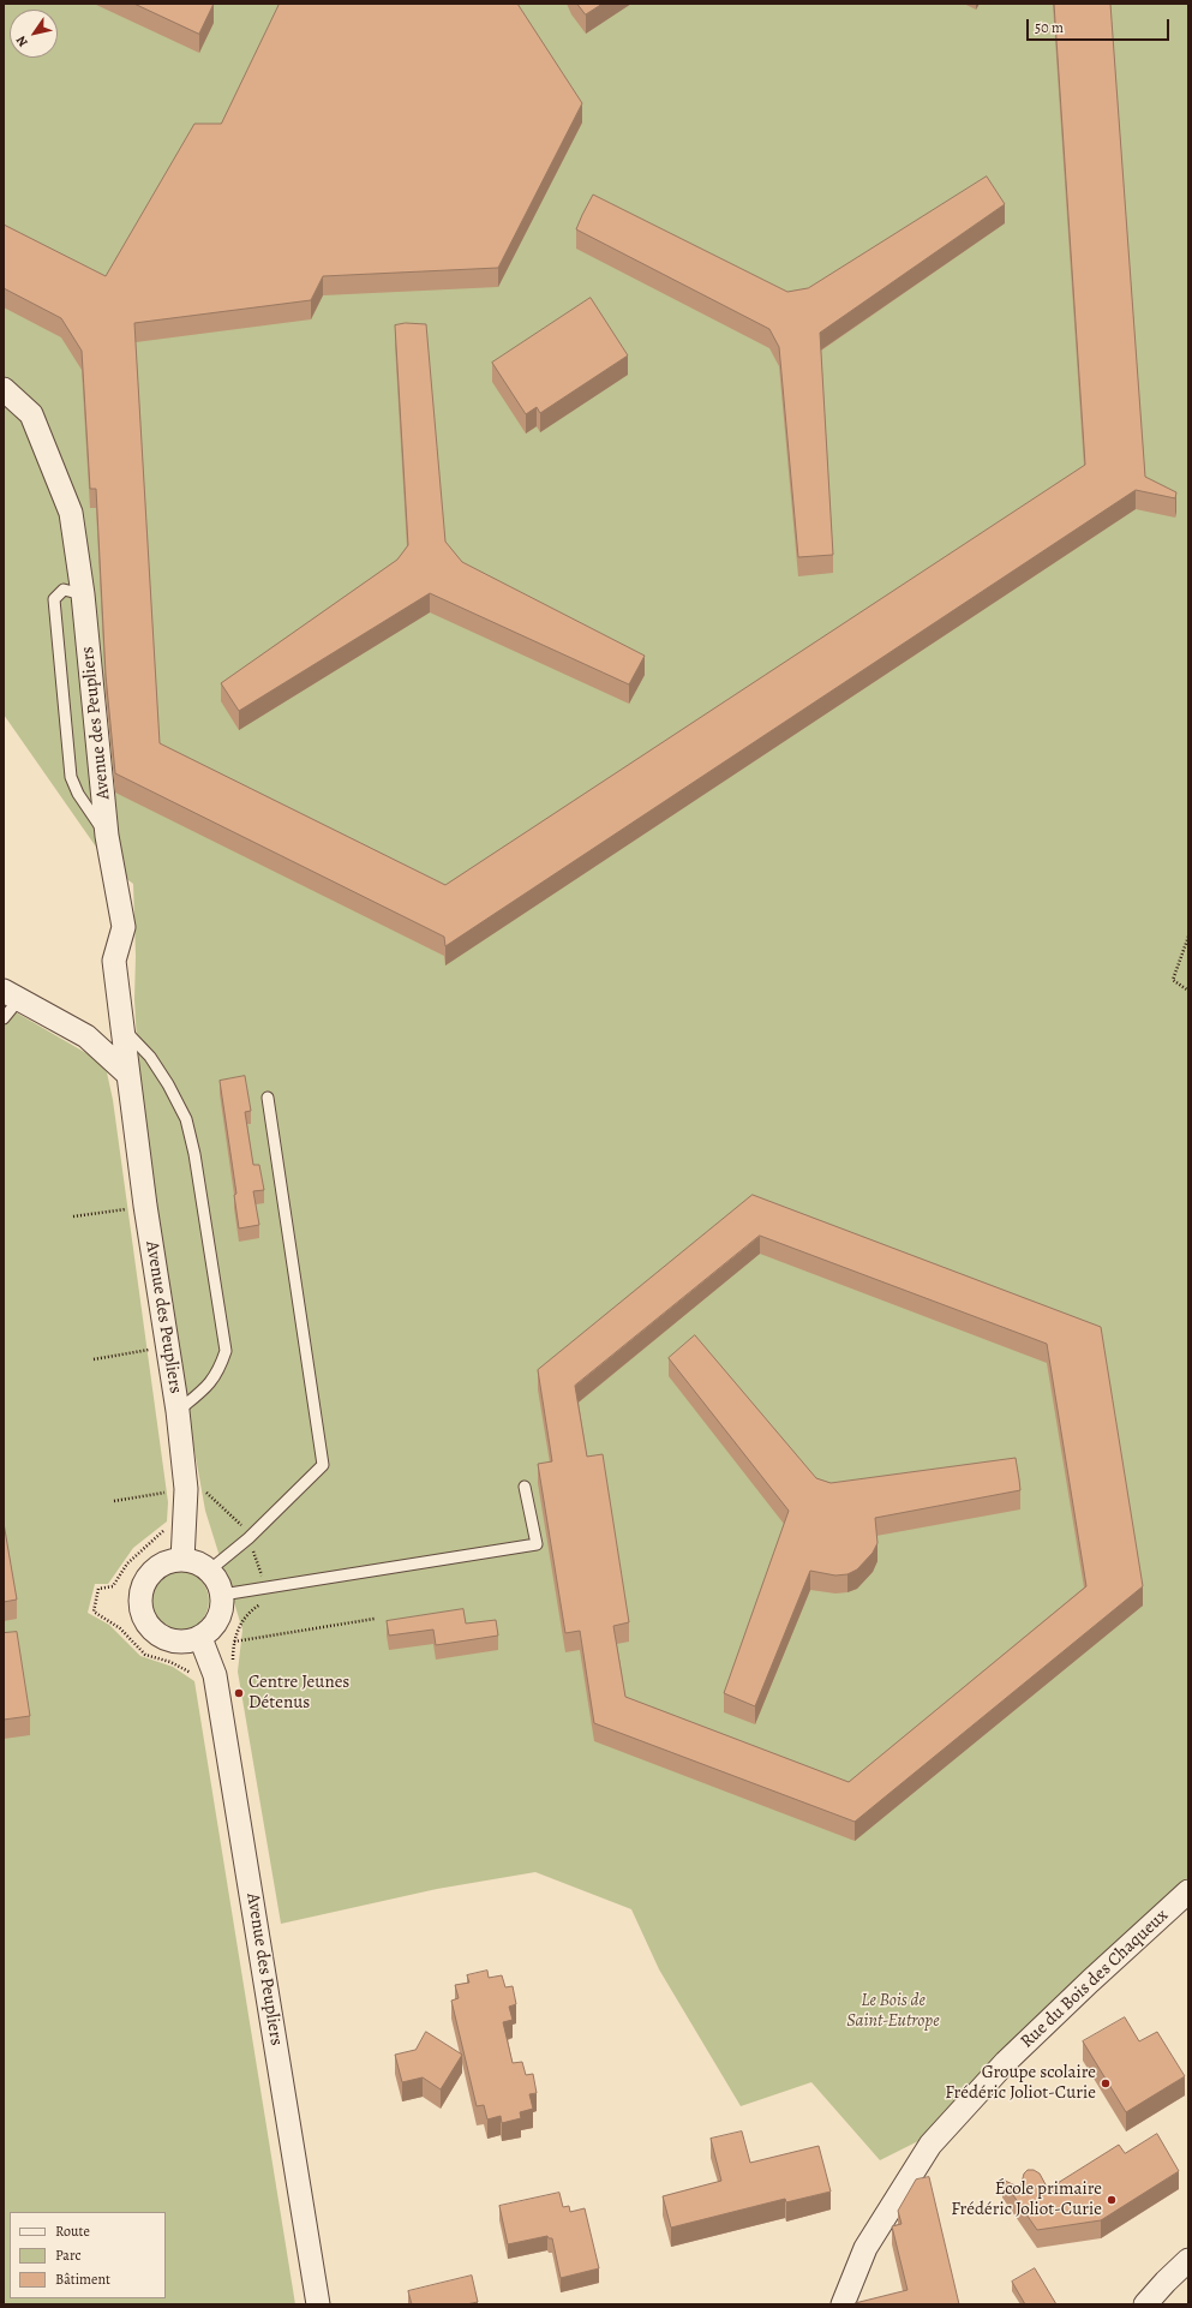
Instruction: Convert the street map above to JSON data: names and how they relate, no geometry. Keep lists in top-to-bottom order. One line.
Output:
{"streets":{"street":["Avenue des Peupliers","Rue du Bois des Chaqueux"]},"parks":["Le Bois de Saint-Eutrope"],"places":["Centre Jeunes Détenus","Groupe scolaire Frédéric Joliot-Curie","École primaire Frédéric Joliot-Curie"],"legend":["Route","Parc","Bâtiment"],"scale_bar":"50 m","north":"bottom left"}
